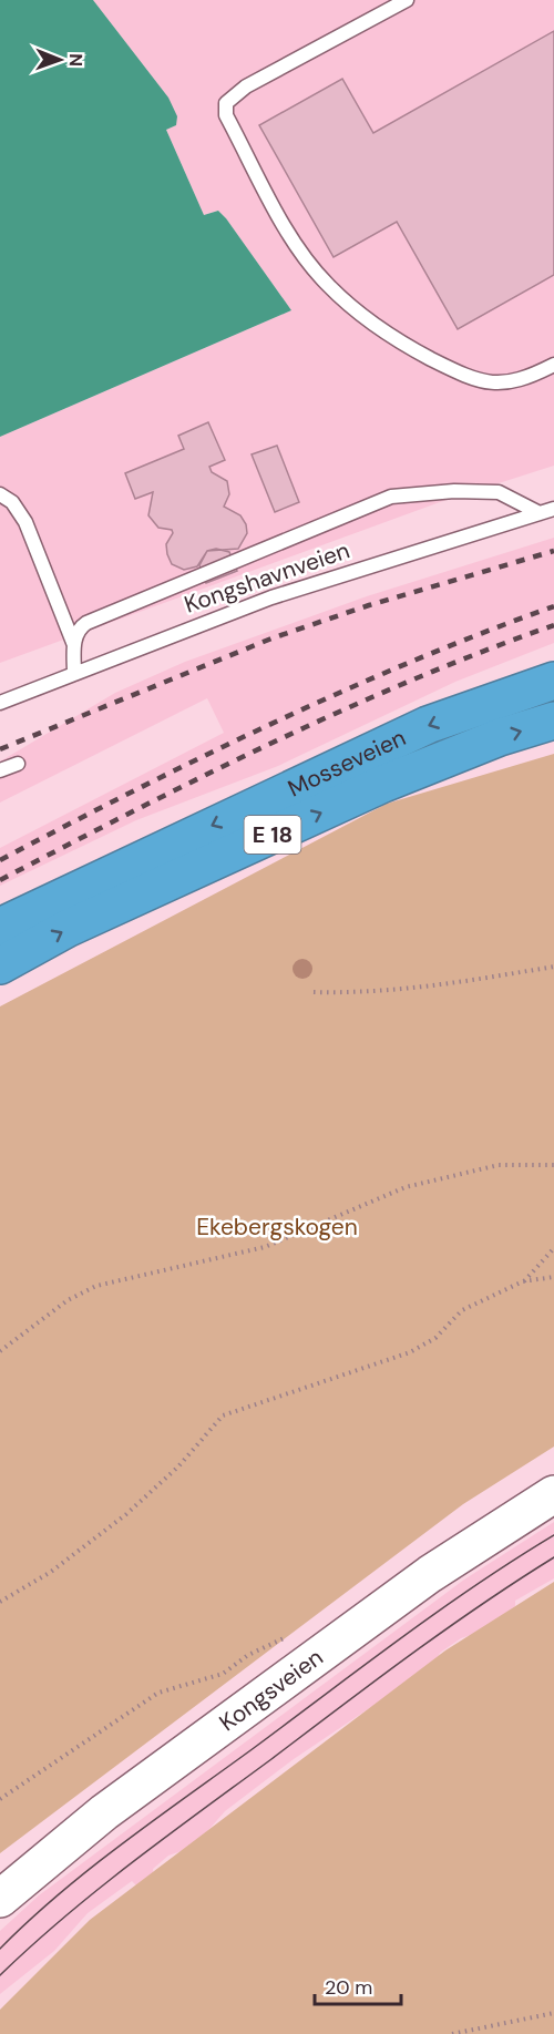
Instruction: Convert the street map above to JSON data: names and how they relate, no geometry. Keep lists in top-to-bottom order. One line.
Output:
{"streets":{"highway":["Mosseveien","E 18"],"main road":["Kongsveien"],"lane":["Kongshavnveien"]},"parks":["Ekebergskogen"],"scale_bar":"20 m","north":"right"}
